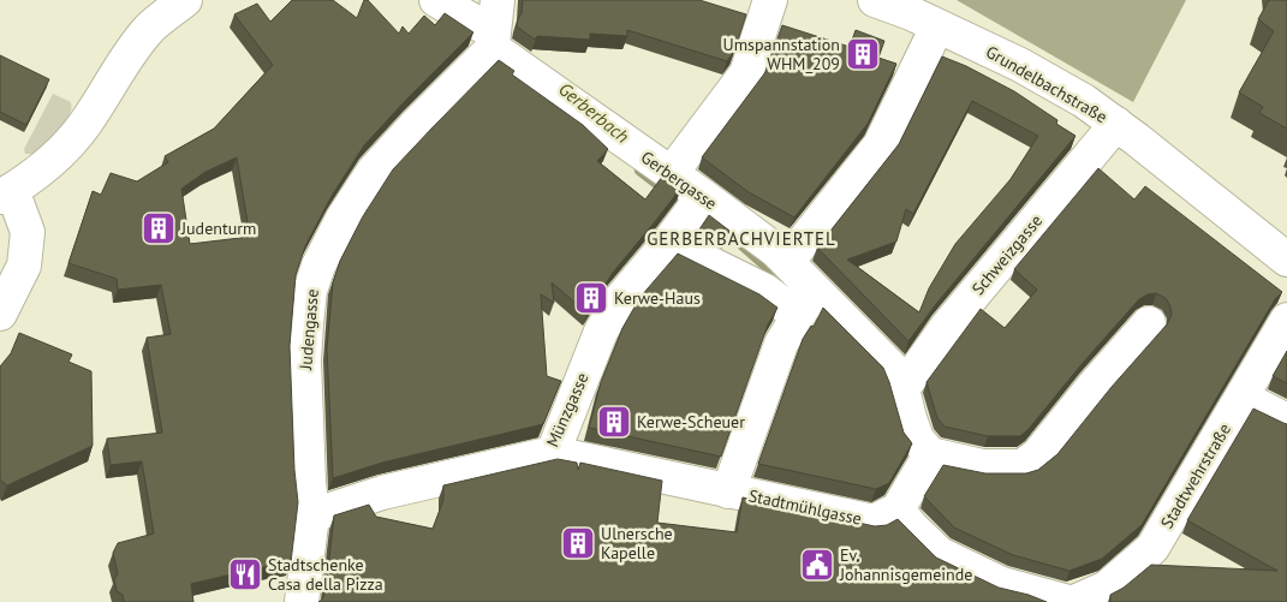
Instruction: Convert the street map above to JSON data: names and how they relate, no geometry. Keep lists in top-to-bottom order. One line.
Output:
{"streets":{"street":["Grundelbachstraße","Gerbergasse","Schweizgasse","Judengasse","Münzgasse","Stadtwehrstraße","Stadtmühlgasse"]},"crossings":[["Grundelbachstraße","Schweizgasse"],["Gerbergasse","Schweizgasse"],["Gerbergasse","Judengasse"],["Gerbergasse","Münzgasse"],["Judengasse","Münzgasse"],["Münzgasse","Stadtmühlgasse"]],"districts":["GERBERBACHVIERTEL"],"water":["Gerberbach"],"places":{"building":["Umspannstation WHM_209","Judenturm","Kerwe-Haus","Kerwe-Scheuer","Ulnersche Kapelle"],"public building":["Ev. Johannisgemeinde"],"restaurant":["Stadtschenke Casa della Pizza"]}}
